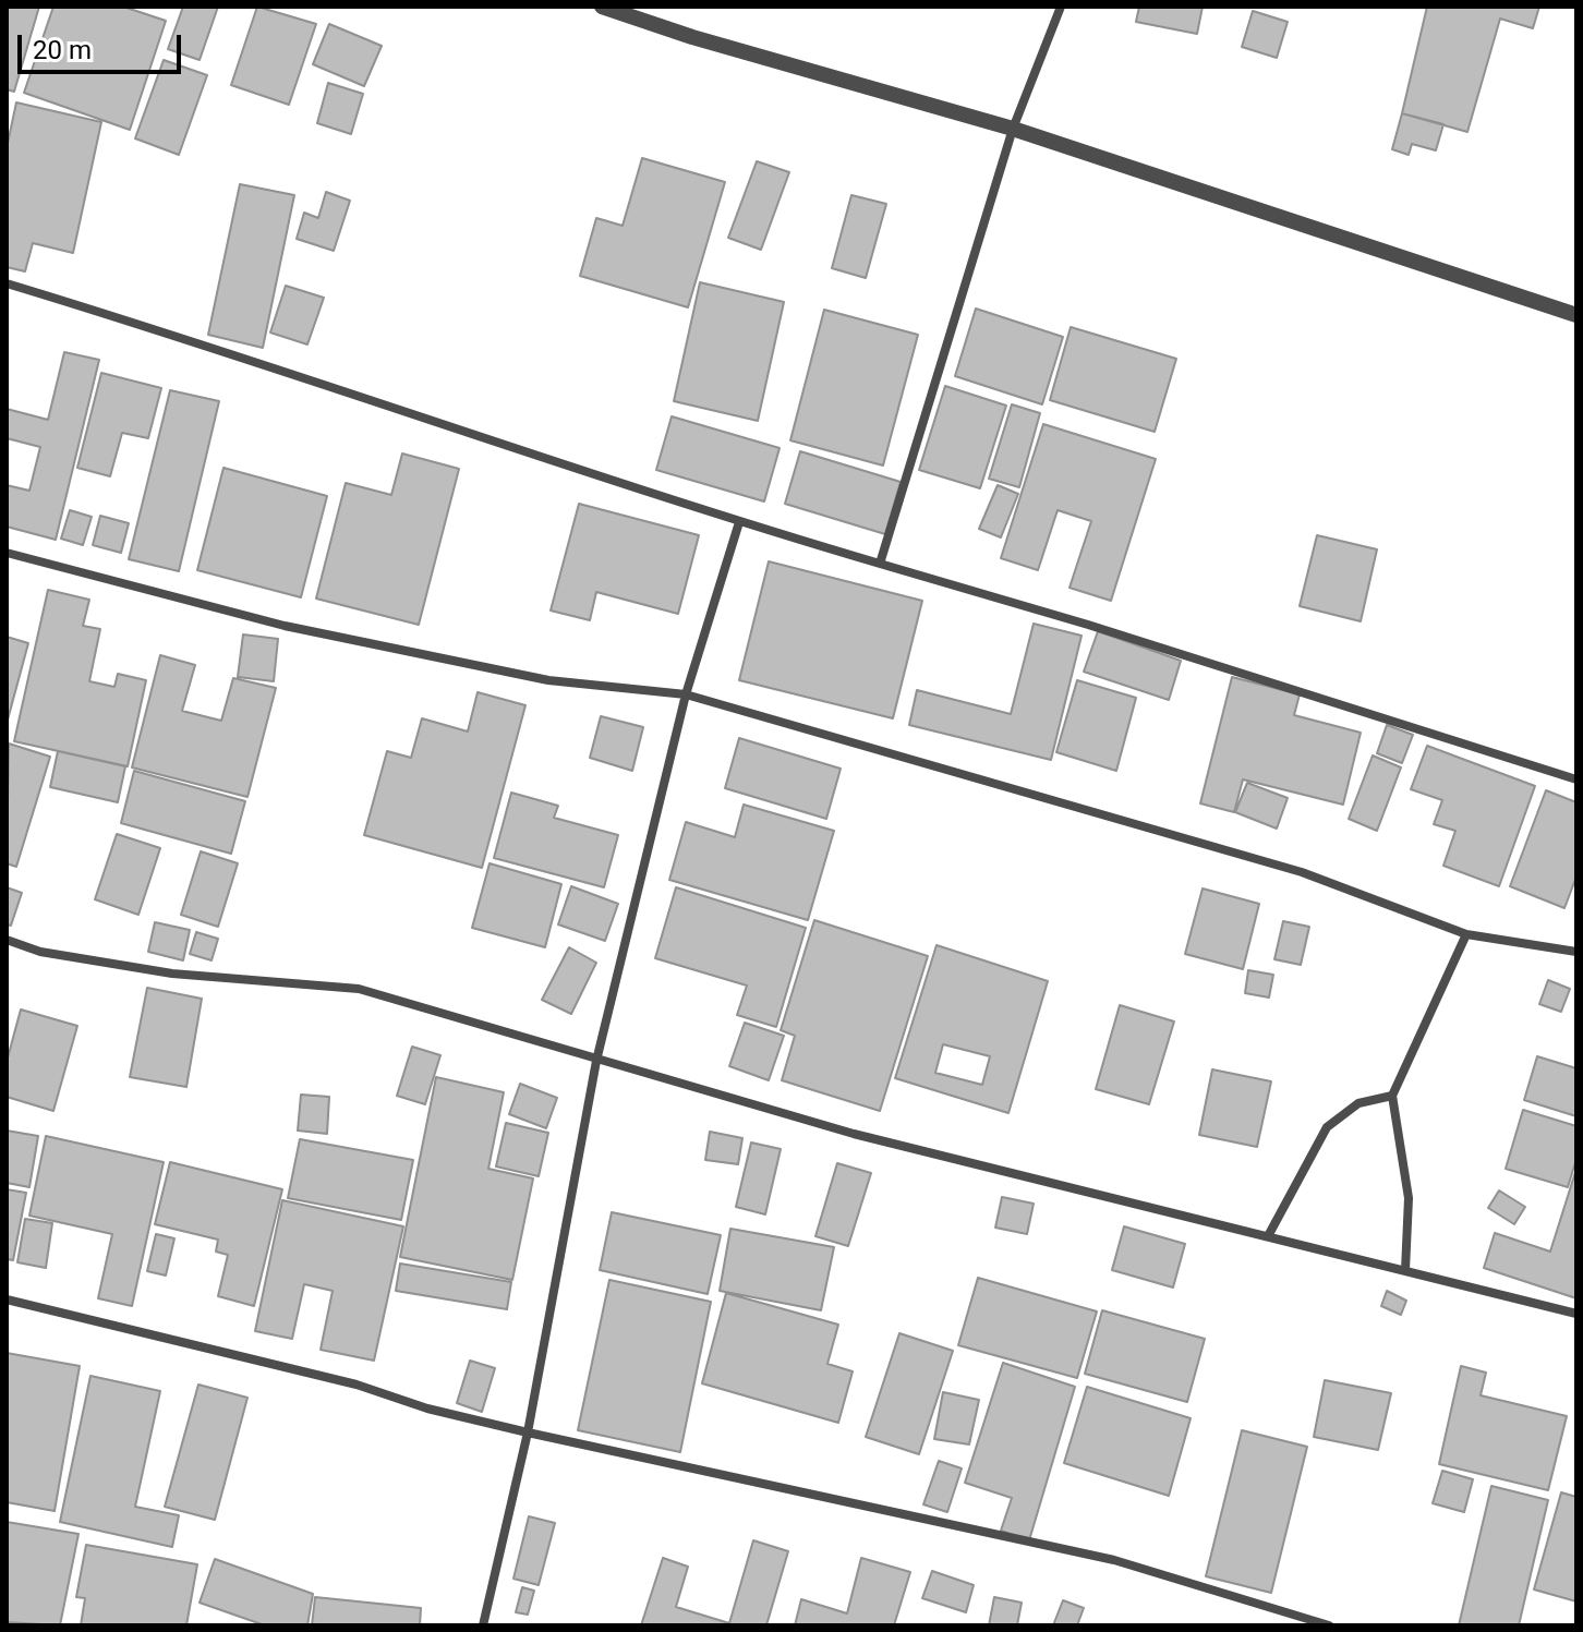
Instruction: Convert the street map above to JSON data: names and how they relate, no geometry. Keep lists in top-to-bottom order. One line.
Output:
{"scale_bar":"20 m"}
